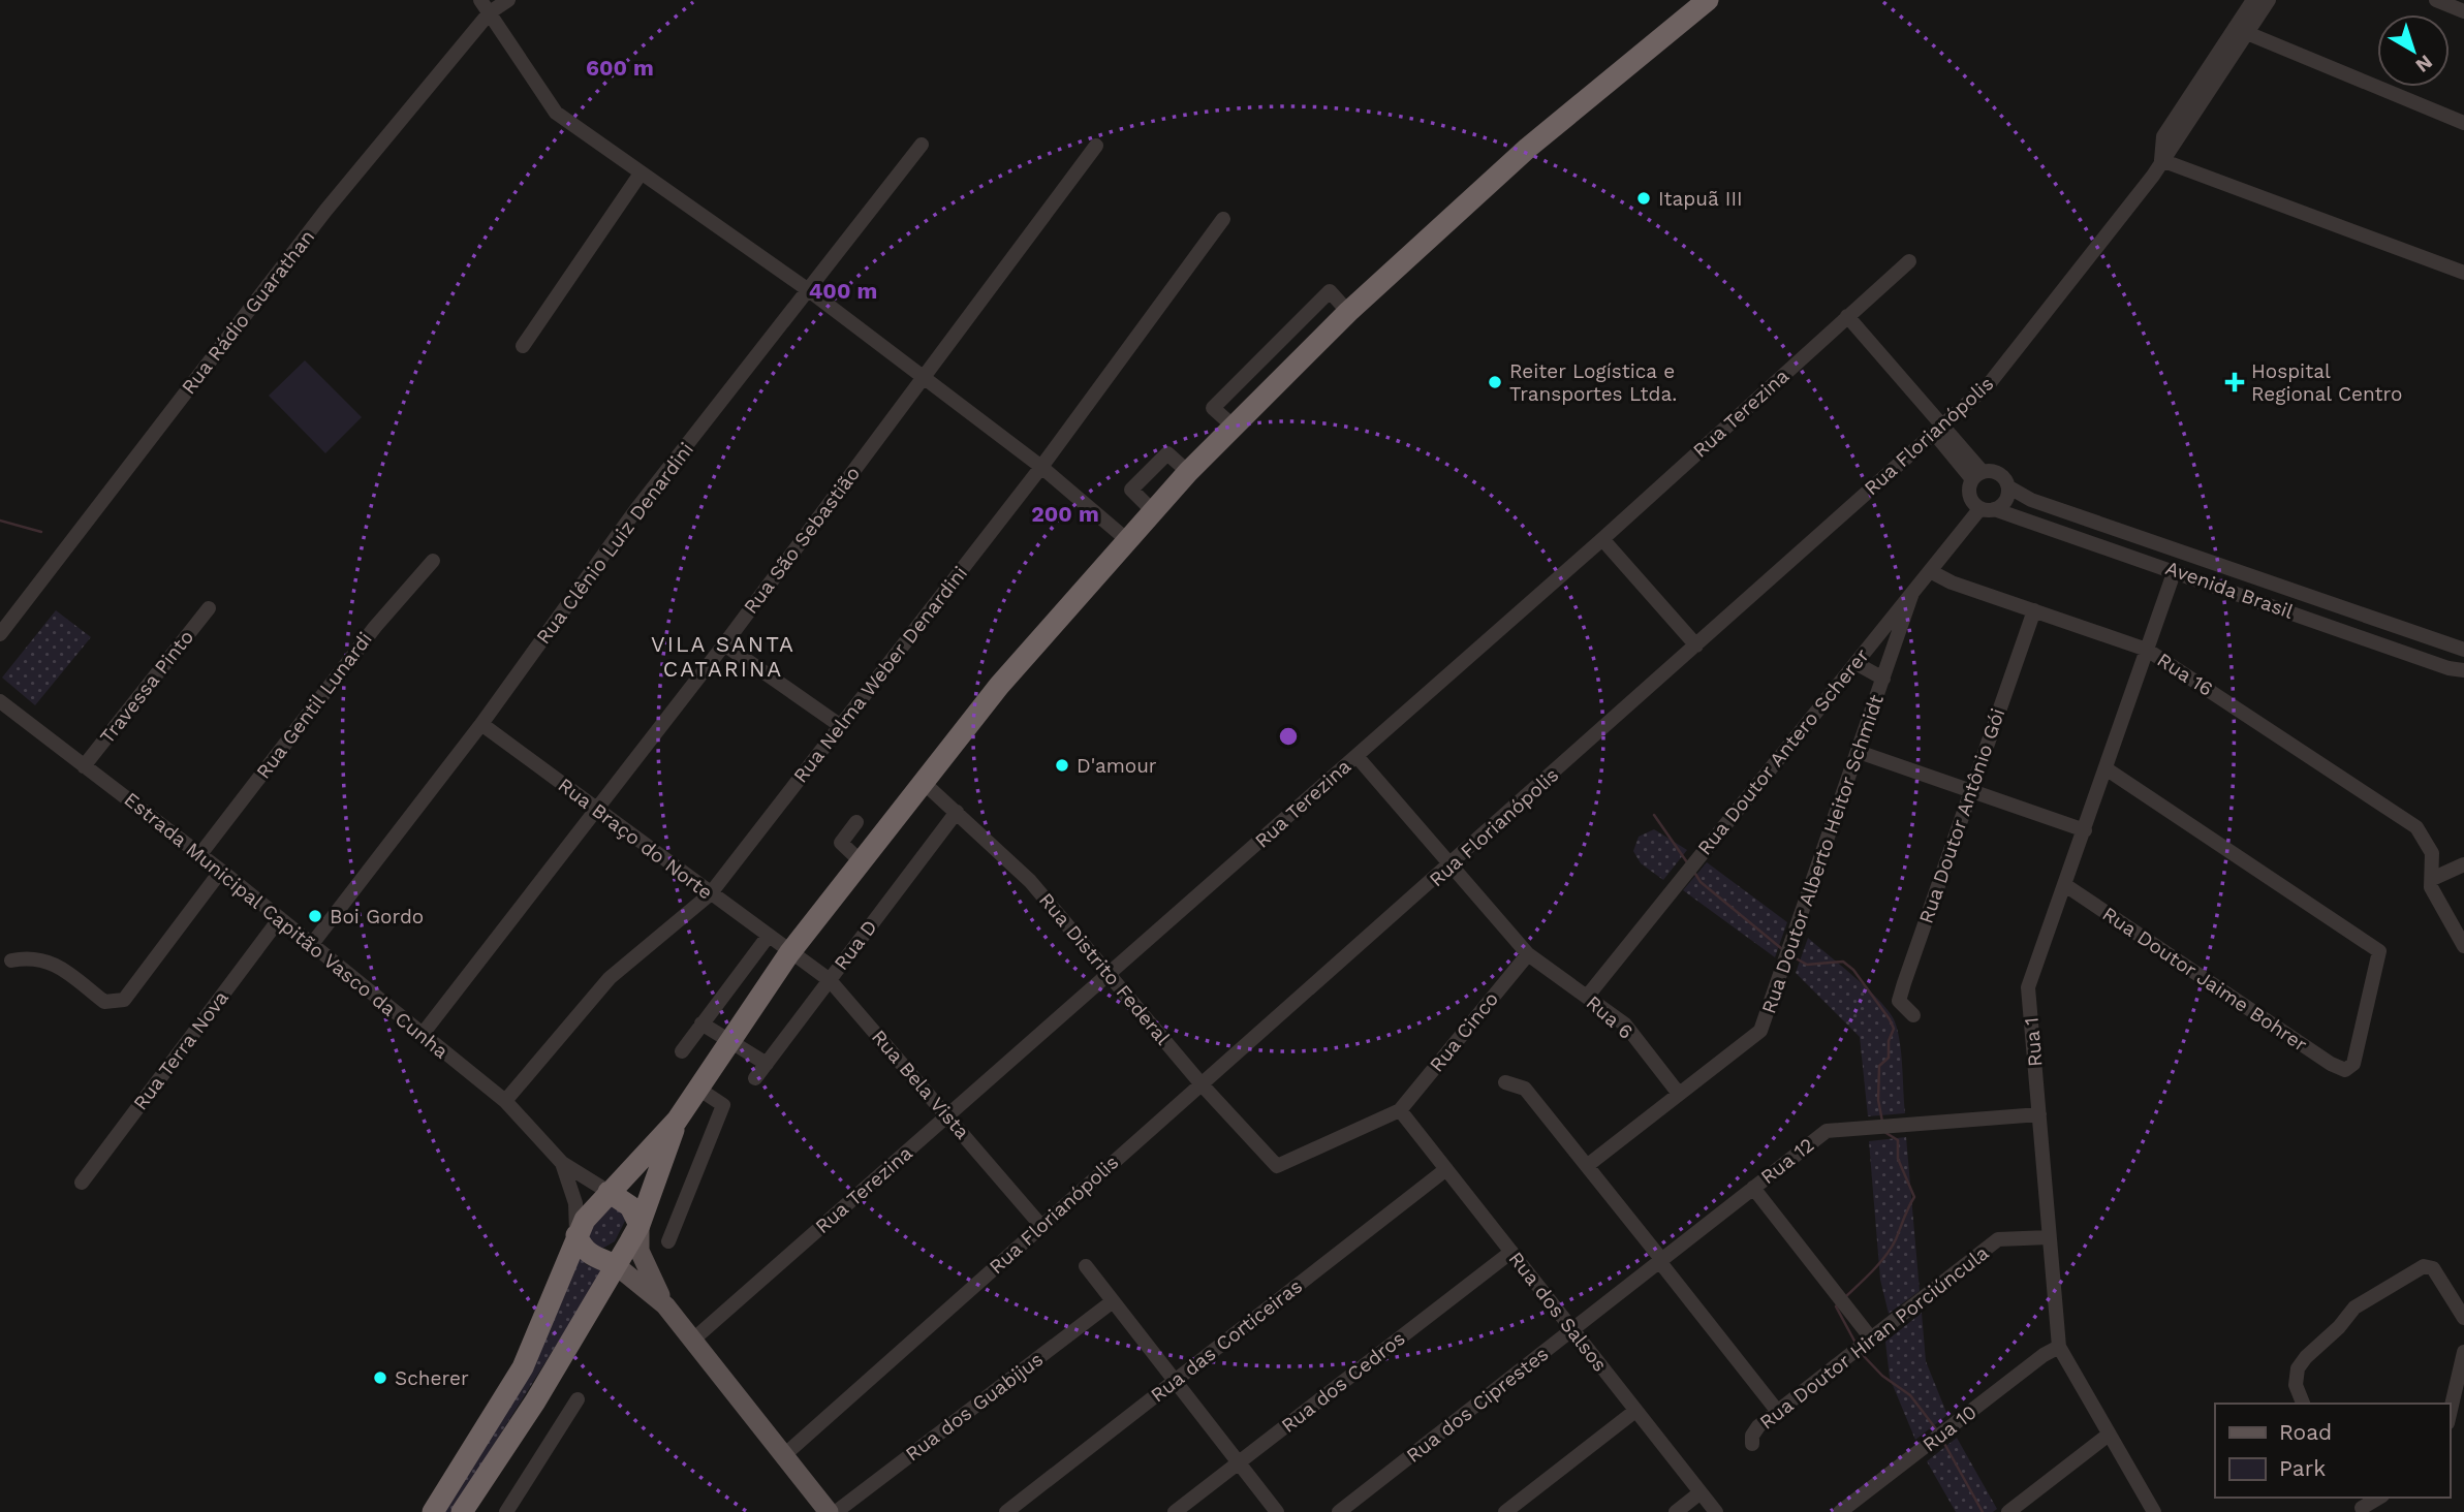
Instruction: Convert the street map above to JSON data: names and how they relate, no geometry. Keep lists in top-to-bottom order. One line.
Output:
{"streets":{"street":["Rua Rádio Guarathan","Rua Terezina","Rua Florianópolis","Rua São Sebastião","Rua Clênio Luiz Denardini","Avenida Brasil","Rua Nelma Weber Denardini","Rua 16","Travessa Pinto","Rua Gentil Lunardi","Rua Doutor Antero Scherer","Rua Doutor Antônio Gói","Rua Braço do Norte","Rua Doutor Alberto Heitor Schmidt","Estrada Municipal Capitão Vasco da Cunha","Rua D","Rua Distrito Federal","Rua Doutor Jaime Bohrer","Rua 6","Rua Cinco","Rua 1","Rua Terra Nova","Rua Bela Vista","Rua 12","Rua dos Salsos","Rua Doutor Hiran Porciúncula","Rua das Corticeiras","Rua dos Cedros","Rua dos Ciprestes","Rua dos Guabijus","Rua 10"]},"crossings":[["Rua Terezina","Avenida Brasil"],["Rua Terezina","Rua Distrito Federal"],["Rua Terezina","Rua 6"],["Rua Terezina","Rua Bela Vista"],["Rua Florianópolis","Avenida Brasil"],["Rua Florianópolis","Rua Distrito Federal"],["Rua Florianópolis","Rua 6"],["Rua Florianópolis","Rua Bela Vista"],["Rua São Sebastião","Rua Braço do Norte"],["Rua São Sebastião","Estrada Municipal Capitão Vasco da Cunha"],["Rua Clênio Luiz Denardini","Rua Braço do Norte"],["Rua Clênio Luiz Denardini","Estrada Municipal Capitão Vasco da Cunha"],["Avenida Brasil","Rua Doutor Antero Scherer"],["Avenida Brasil","Rua 1"],["Rua Nelma Weber Denardini","Rua Braço do Norte"],["Rua Nelma Weber Denardini","Estrada Municipal Capitão Vasco da Cunha"],["Rua 16","Rua Doutor Antero Scherer"],["Rua 16","Rua Doutor Antônio Gói"],["Rua 16","Rua 1"],["Travessa Pinto","Estrada Municipal Capitão Vasco da Cunha"],["Rua Gentil Lunardi","Estrada Municipal Capitão Vasco da Cunha"],["Rua Doutor Antero Scherer","Rua Doutor Alberto Heitor Schmidt"],["Rua Doutor Antero Scherer","Rua 6"],["Rua Braço do Norte","Rua Bela Vista"],["Rua Doutor Alberto Heitor Schmidt","Rua 6"],["Estrada Municipal Capitão Vasco da Cunha","Rua Terra Nova"],["Rua D","Rua Distrito Federal"],["Rua D","Rua Bela Vista"],["Rua Distrito Federal","Rua Cinco"],["Rua Distrito Federal","Rua dos Salsos"],["Rua Doutor Jaime Bohrer","Rua 1"],["Rua 6","Rua Cinco"],["Rua Cinco","Rua dos Salsos"],["Rua 1","Rua 12"],["Rua 1","Rua Doutor Hiran Porciúncula"],["Rua 1","Rua 10"],["Rua 12","Rua dos Ciprestes"],["Rua dos Salsos","Rua das Corticeiras"],["Rua dos Salsos","Rua dos Cedros"],["Rua dos Salsos","Rua dos Ciprestes"]],"districts":["VILA SANTA CATARINA"],"places":{"other":["Itapuã III","Reiter Logística e Transportes Ltda.","D'amour","Boi Gordo","Scherer"],"health":["Hospital Regional Centro"]},"legend":["Road","Park"],"north":"bottom right","rings":["600 m","400 m","200 m"]}
